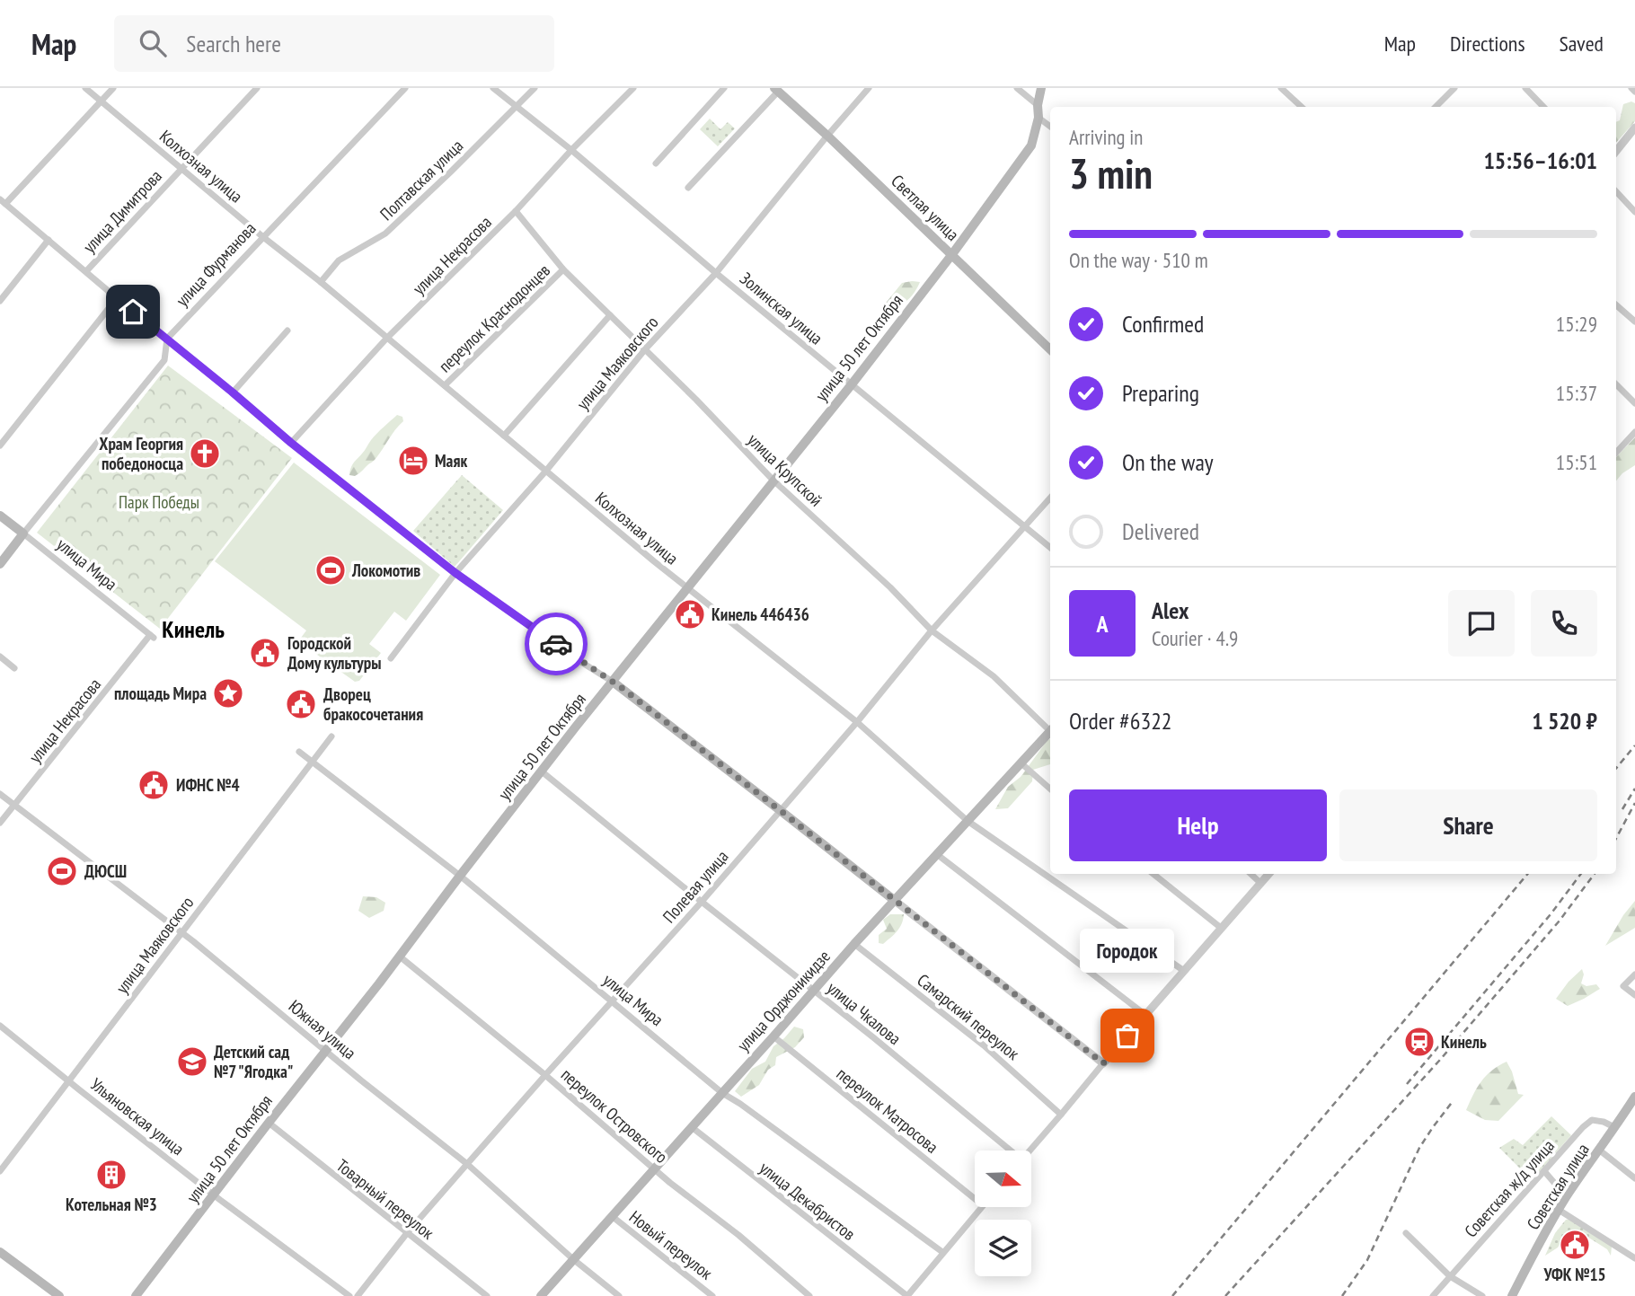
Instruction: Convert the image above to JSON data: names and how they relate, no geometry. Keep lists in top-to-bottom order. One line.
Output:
{"streets":{"main road":["Светлая улица","улица Фурманова","улица 50 лет Октября","улица Мира","улица Орджоникидзе","Советская улица"],"street":["Колхозная улица","Полтавская улица","улица Димитрова","улица Некрасова","Золинская улица","переулок Краснодонцев","улица Маяковского","улица Крупской","Полевая улица","улица Чкалова","Самарский переулок","Южная улица","переулок Матросова","переулок Островского","Ульяновская улица","Советская ж/д улица","Товарный переулок","улица Декабристов","Новый переулок"]},"crossings":[["Колхозная улица","Полтавская улица"],["Колхозная улица","улица Димитрова"],["Колхозная улица","улица Некрасова"],["Колхозная улица","улица Фурманова"],["Колхозная улица","переулок Краснодонцев"],["Колхозная улица","улица 50 лет Октября"],["Колхозная улица","улица Маяковского"],["Колхозная улица","Полевая улица"],["Колхозная улица","улица Орджоникидзе"],["Полтавская улица","Золинская улица"],["Светлая улица","улица 50 лет Октября"],["Светлая улица","улица Маяковского"],["улица Некрасова","Золинская улица"],["улица Некрасова","улица Крупской"],["улица Некрасова","улица Мира"],["улица Некрасова","Южная улица"],["улица Фурманова","улица Мира"],["Золинская улица","улица 50 лет Октября"],["Золинская улица","улица Маяковского"],["Золинская улица","Полевая улица"],["переулок Краснодонцев","улица Крупской"],["улица 50 лет Октября","улица Крупской"],["улица 50 лет Октября","улица Мира"],["улица 50 лет Октября","улица Чкалова"],["улица 50 лет Октября","Южная улица"],["улица 50 лет Октября","переулок Островского"],["улица 50 лет Октября","Ульяновская улица"],["улица 50 лет Октября","Товарный переулок"],["улица Маяковского","улица Крупской"],["улица Маяковского","улица Мира"],["улица Маяковского","Южная улица"],["улица Маяковского","Ульяновская улица"],["улица Крупской","Полевая улица"],["улица Мира","Полевая улица"],["улица Мира","улица Орджоникидзе"],["Полевая улица","улица Чкалова"],["Полевая улица","Южная улица"],["Полевая улица","переулок Островского"],["Полевая улица","Товарный переулок"],["улица Орджоникидзе","улица Чкалова"],["улица Орджоникидзе","Самарский переулок"],["улица Орджоникидзе","Южная улица"],["улица Орджоникидзе","переулок Матросова"],["улица Орджоникидзе","переулок Островского"],["улица Орджоникидзе","улица Декабристов"],["улица Орджоникидзе","Новый переулок"],["Советская улица","Советская ж/д улица"]],"districts":["Кинель"],"parks":["Парк Победы"],"places":{"church":["Храм Георгия победоносца"],"hotel":["Маяк"],"sports":["Локомотив","ДЮСШ"],"public building":["Кинель 446436","Городской Дому культуры","Дворец бракосочетания","ИФНС №4","УФК №15"],"place":["площадь Мира"],"other":["Городок"],"station":["Кинель"],"school or university":["Детский сад №7 \"Ягодка\""],"building":["Котельная №3"]},"north":"right","page":{"header":"Map","search":"Search here","nav":["Map","Directions","Saved"],"heading":["3 min","Arriving in","15:56–16:01"],"panel":["Alex","Courier · 4.9","Order #6322","1 520 ₽"],"bar":"On the way · 510 m","list":[["Confirmed","15:29"],["Preparing","15:37"],["On the way","15:51"],"Delivered"],"round":"A","buttons":["Help","Share"],"bubble":"Городок"}}
